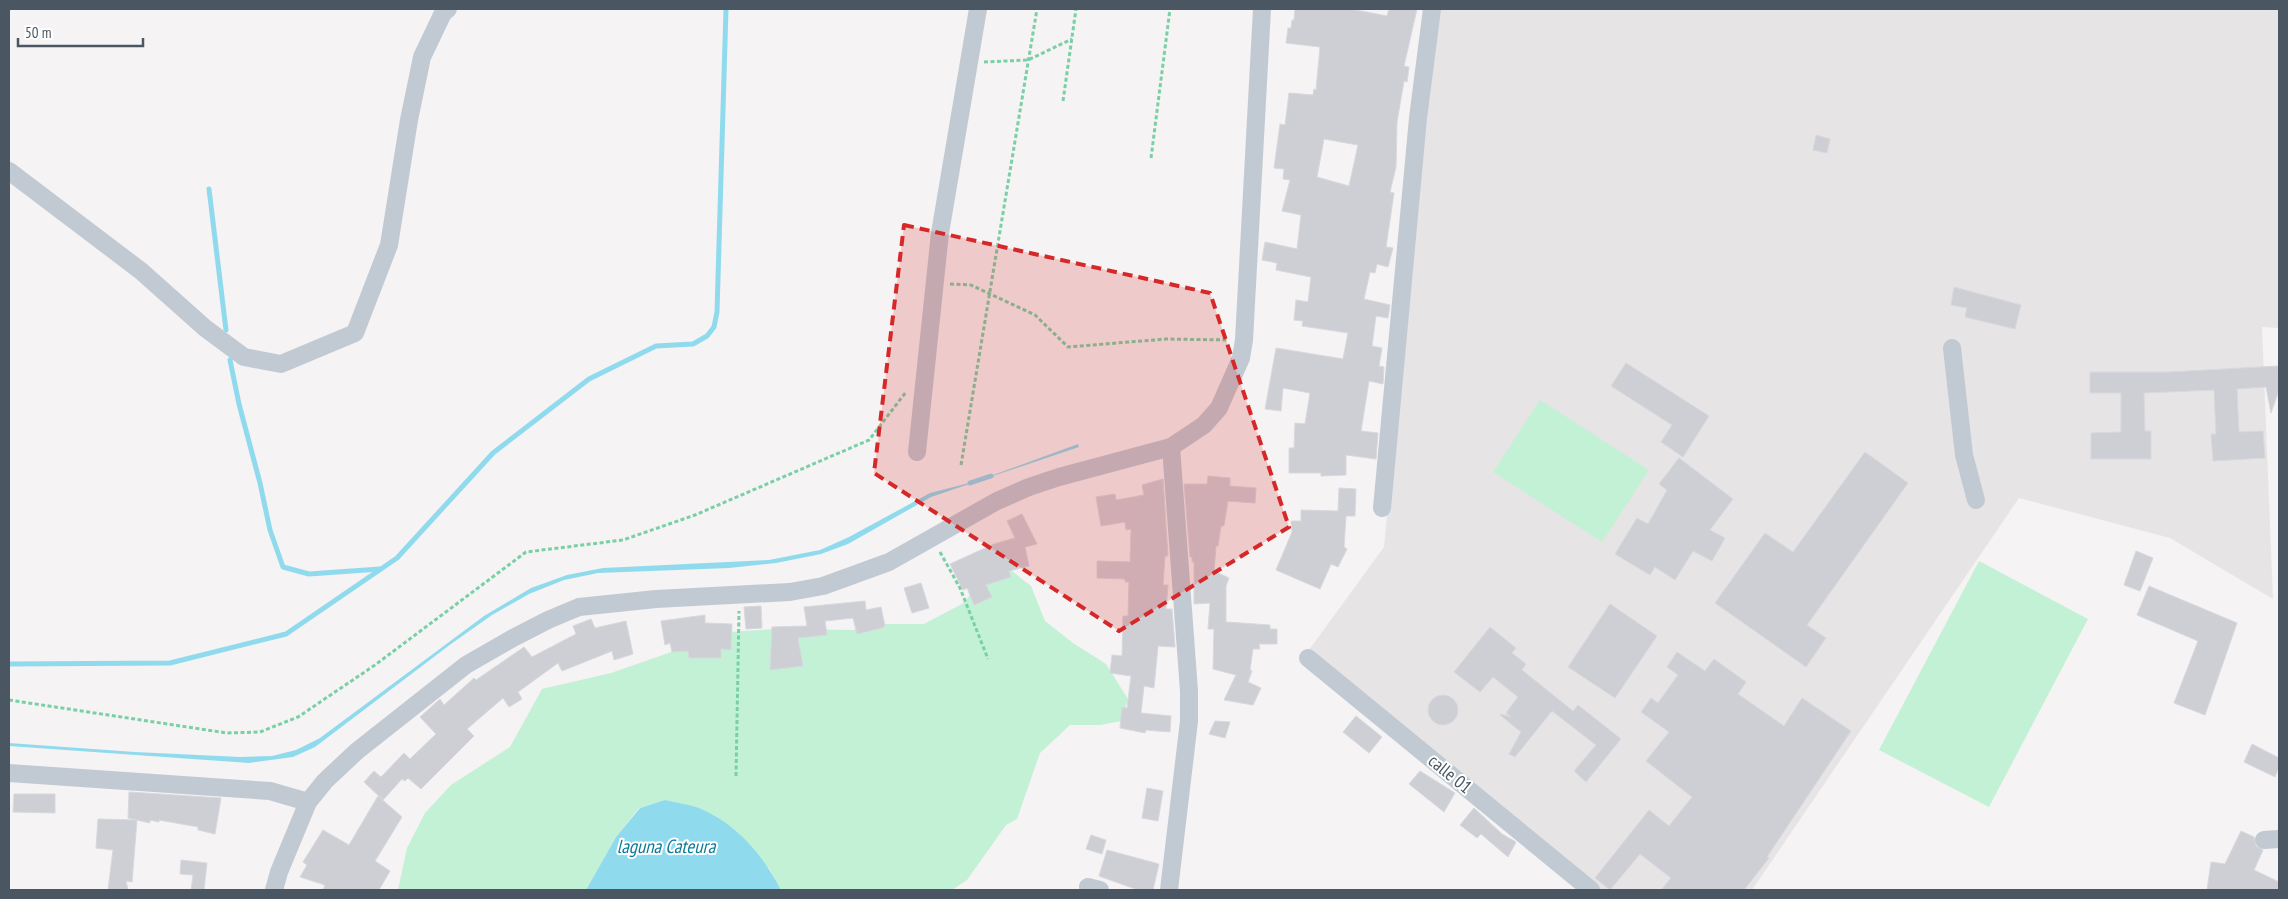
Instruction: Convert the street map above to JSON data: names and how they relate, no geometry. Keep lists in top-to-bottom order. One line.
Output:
{"streets":{"street":["calle 01"]},"water":["laguna Cateura"],"scale_bar":"50 m"}
